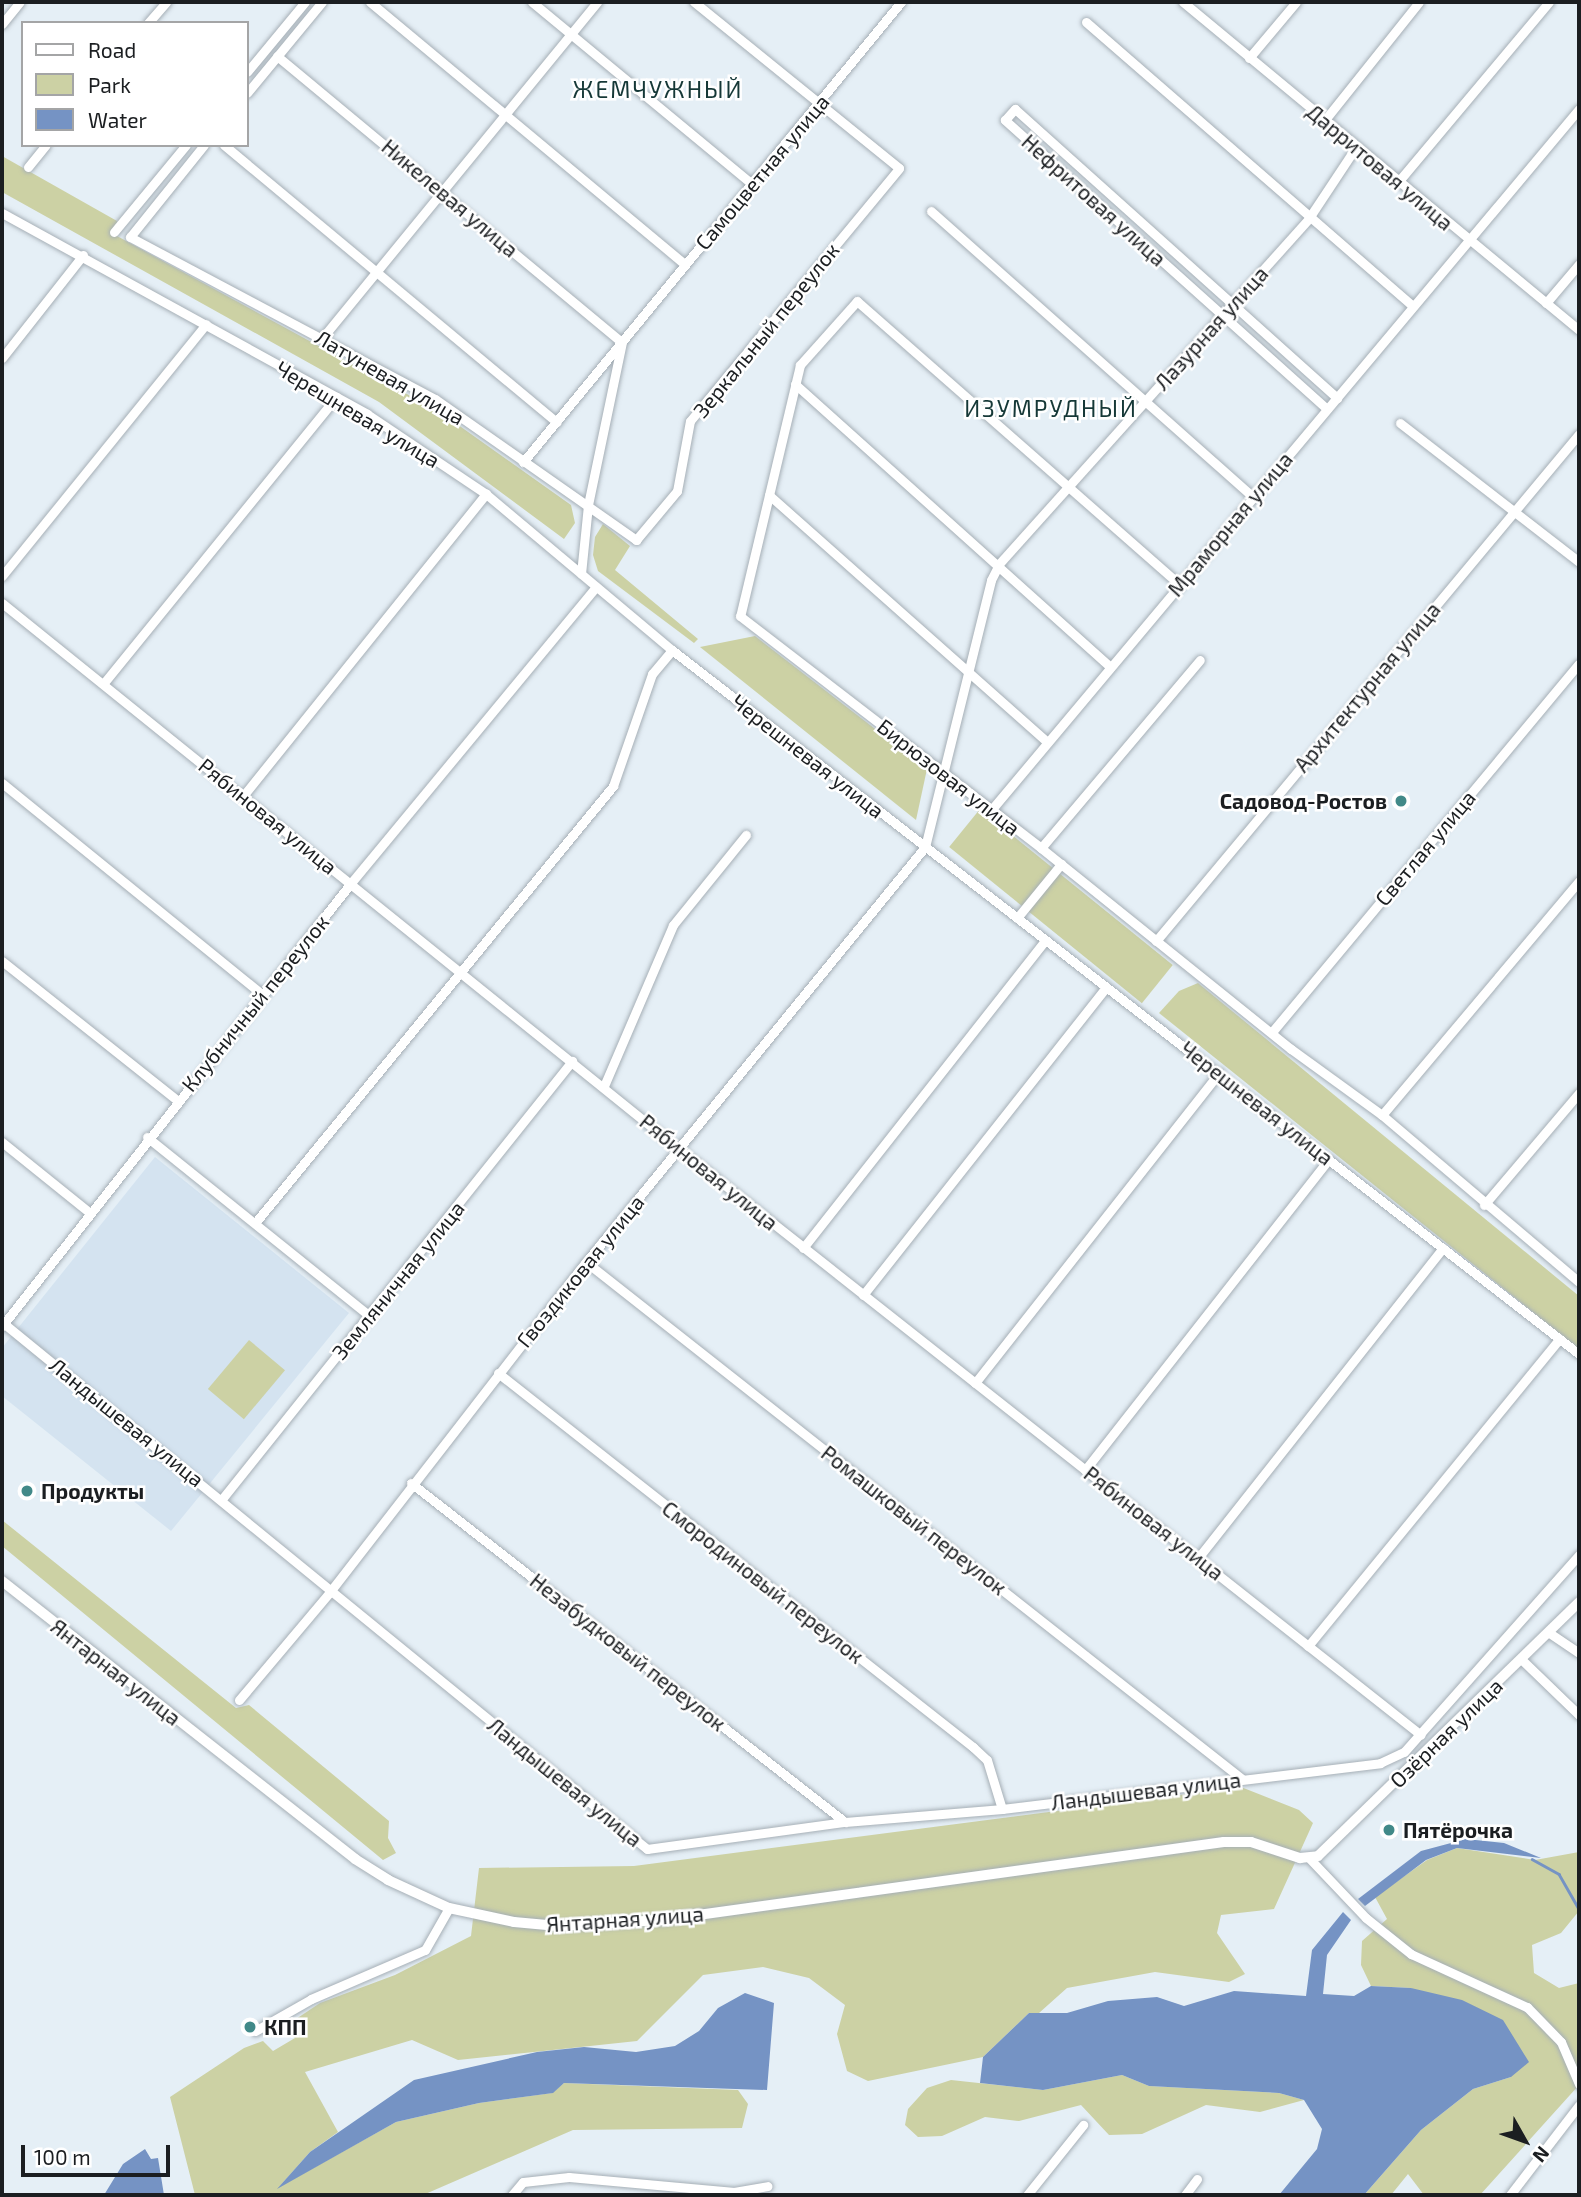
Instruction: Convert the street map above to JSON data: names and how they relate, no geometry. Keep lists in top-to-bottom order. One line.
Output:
{"streets":{"street":["Дарритовая улица","Самоцветная улица","Никелевая улица","Нефритовая улица","Лазурная улица","Зеркальный переулок","Латуневая улица","Черешневая улица","Мраморная улица","Архитектурная улица","Бирюзовая улица","Рябиновая улица","Светлая улица","Клубничный переулок","Гвоздиковая улица","Земляничная улица","Ландышевая улица","Ромашковый переулок","Смородиновый переулок","Незабудковый переулок","Янтарная улица","Озёрная улица"]},"crossings":[["Дарритовая улица","Лазурная улица"],["Дарритовая улица","Мраморная улица"],["Самоцветная улица","Никелевая улица"],["Самоцветная улица","Зеркальный переулок"],["Самоцветная улица","Латуневая улица"],["Самоцветная улица","Черешневая улица"],["Нефритовая улица","Лазурная улица"],["Нефритовая улица","Мраморная улица"],["Зеркальный переулок","Латуневая улица"],["Черешневая улица","Клубничный переулок"],["Черешневая улица","Гвоздиковая улица"],["Мраморная улица","Бирюзовая улица"],["Архитектурная улица","Бирюзовая улица"],["Бирюзовая улица","Светлая улица"],["Рябиновая улица","Клубничный переулок"],["Рябиновая улица","Гвоздиковая улица"],["Рябиновая улица","Земляничная улица"],["Рябиновая улица","Ландышевая улица"],["Клубничный переулок","Ландышевая улица"],["Гвоздиковая улица","Ландышевая улица"],["Гвоздиковая улица","Ромашковый переулок"],["Гвоздиковая улица","Смородиновый переулок"],["Гвоздиковая улица","Незабудковый переулок"],["Земляничная улица","Ландышевая улица"],["Ландышевая улица","Ромашковый переулок"],["Ландышевая улица","Смородиновый переулок"],["Ландышевая улица","Незабудковый переулок"],["Янтарная улица","Озёрная улица"]],"districts":["ЖЕМЧУЖНЫЙ","ИЗУМРУДНЫЙ"],"places":["Садовод-Ростов","Продукты","Пятёрочка","КПП"],"legend":["Road","Park","Water"],"scale_bar":"100 m","north":"bottom right"}
